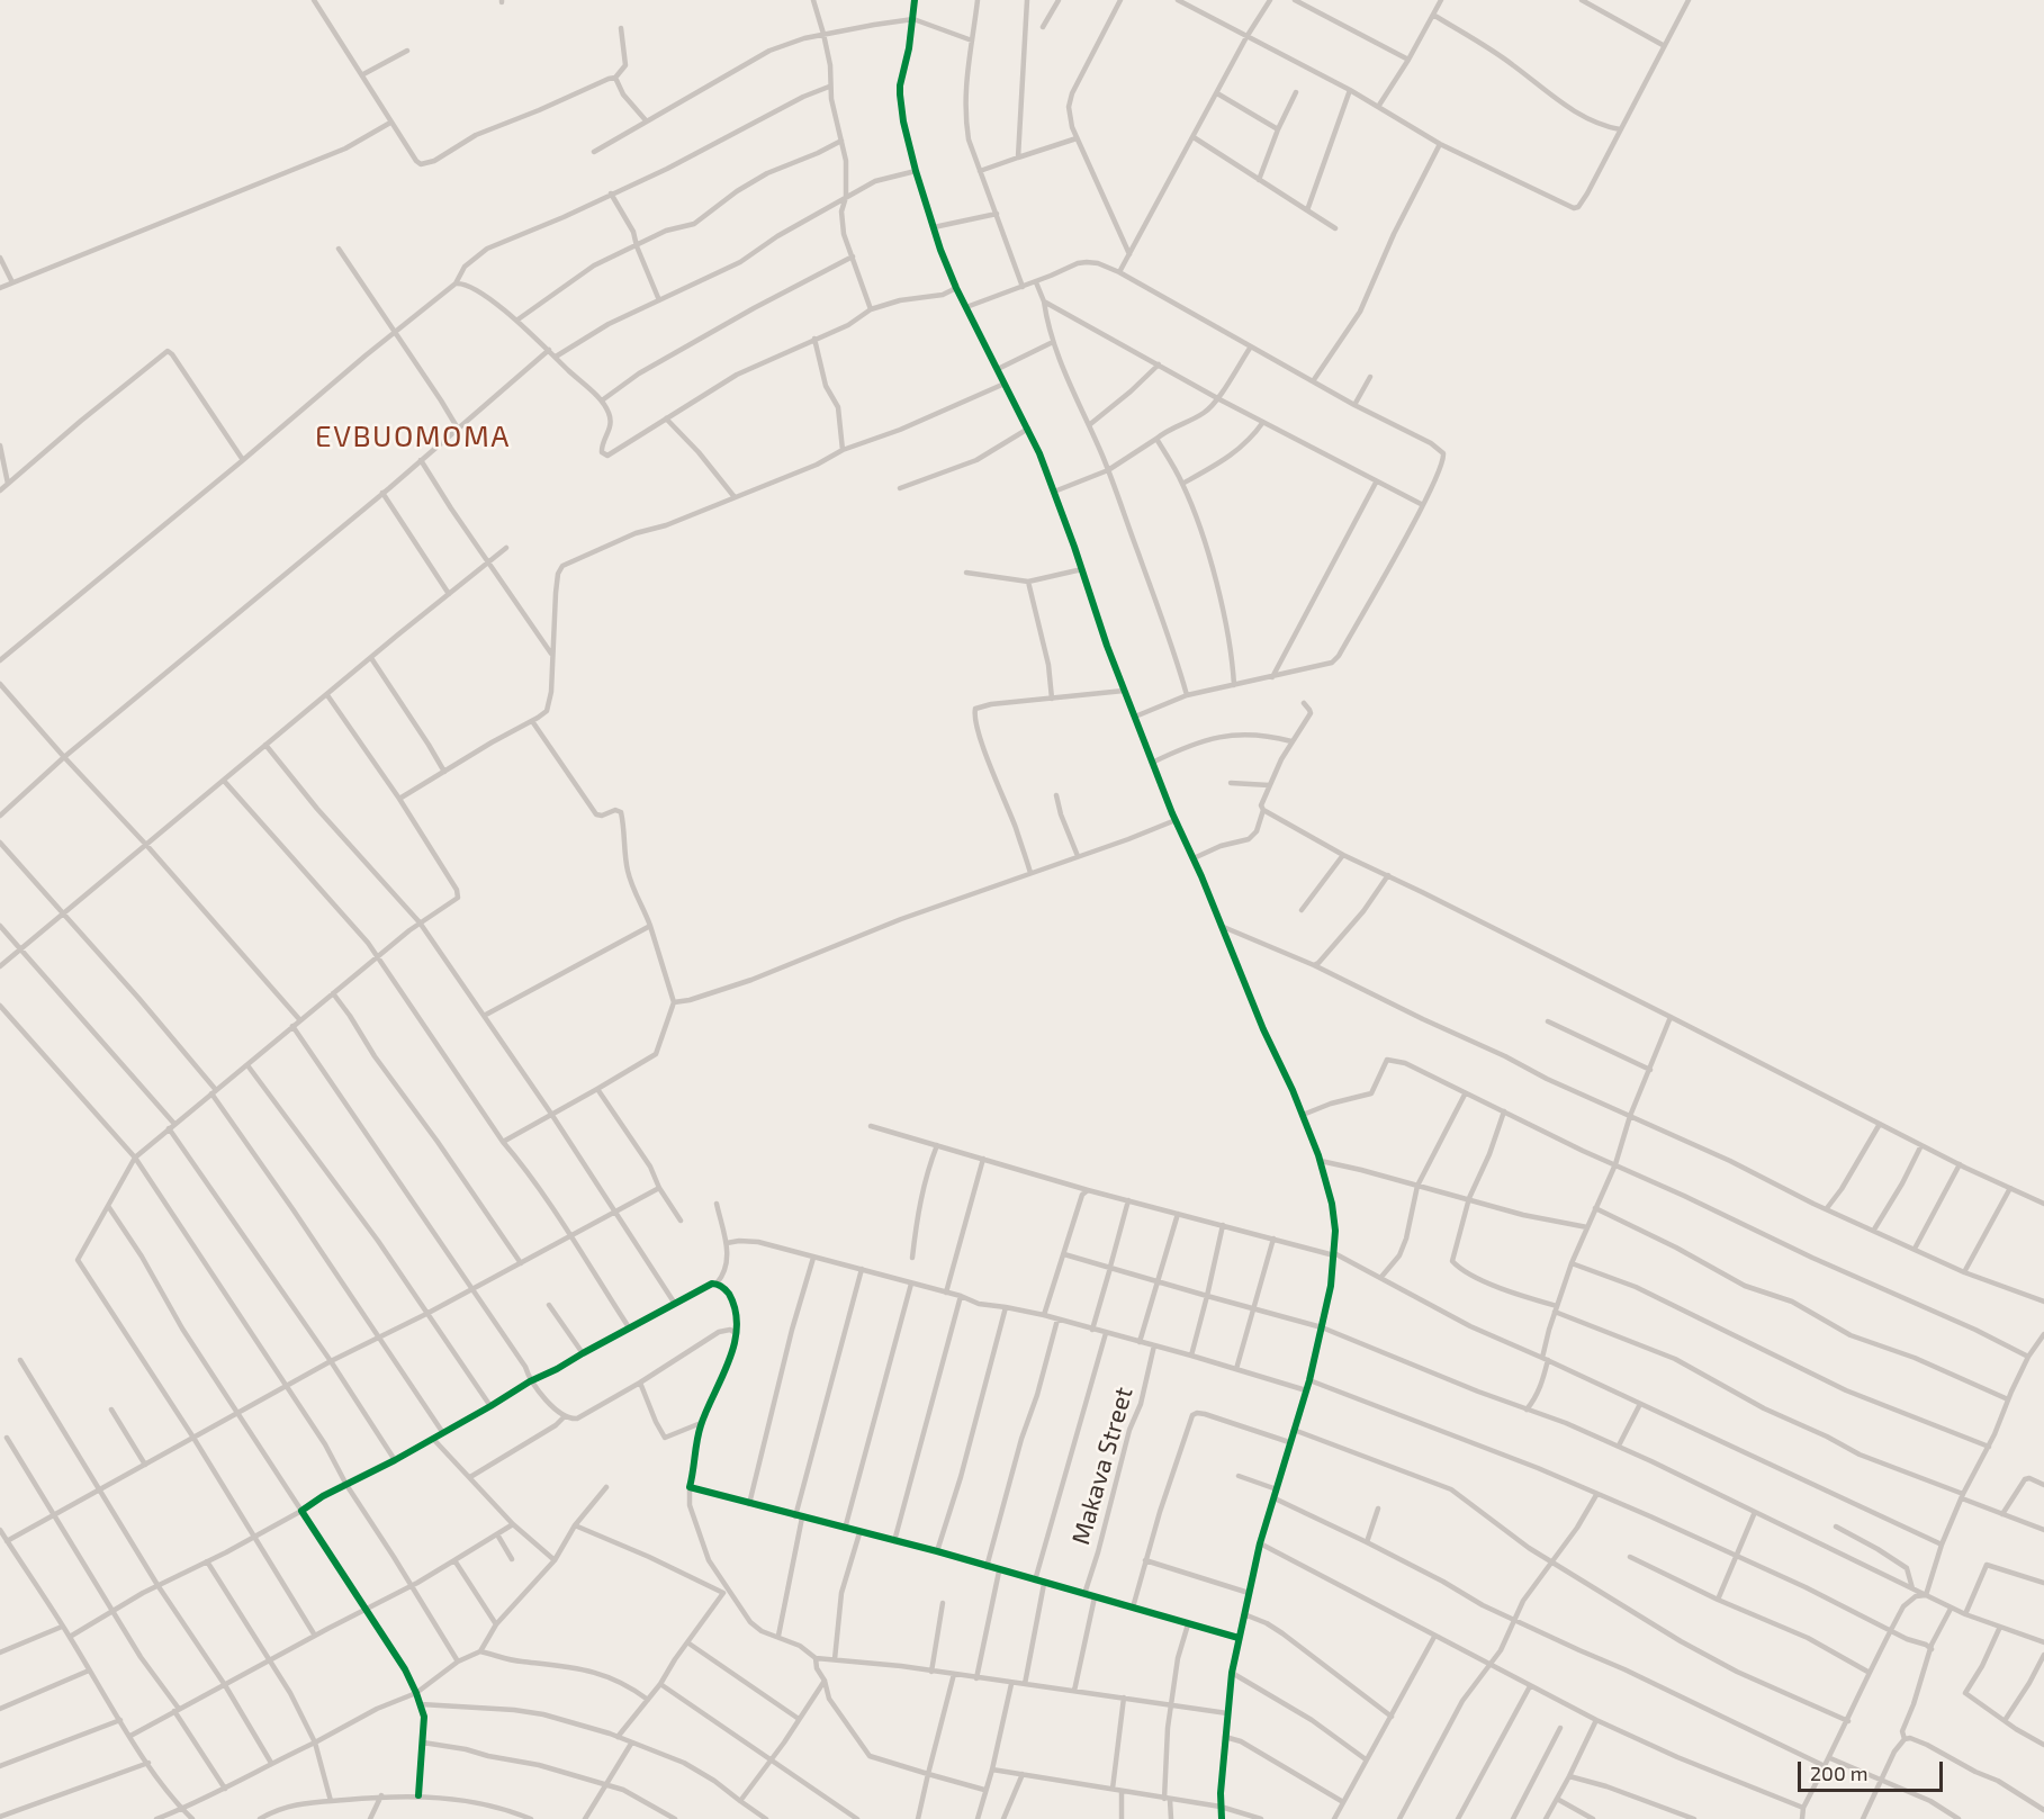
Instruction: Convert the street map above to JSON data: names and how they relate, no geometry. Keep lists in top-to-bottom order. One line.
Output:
{"streets":{"street":["Makava Street"]},"districts":["EVBUOMOMA"],"scale_bar":"200 m"}
